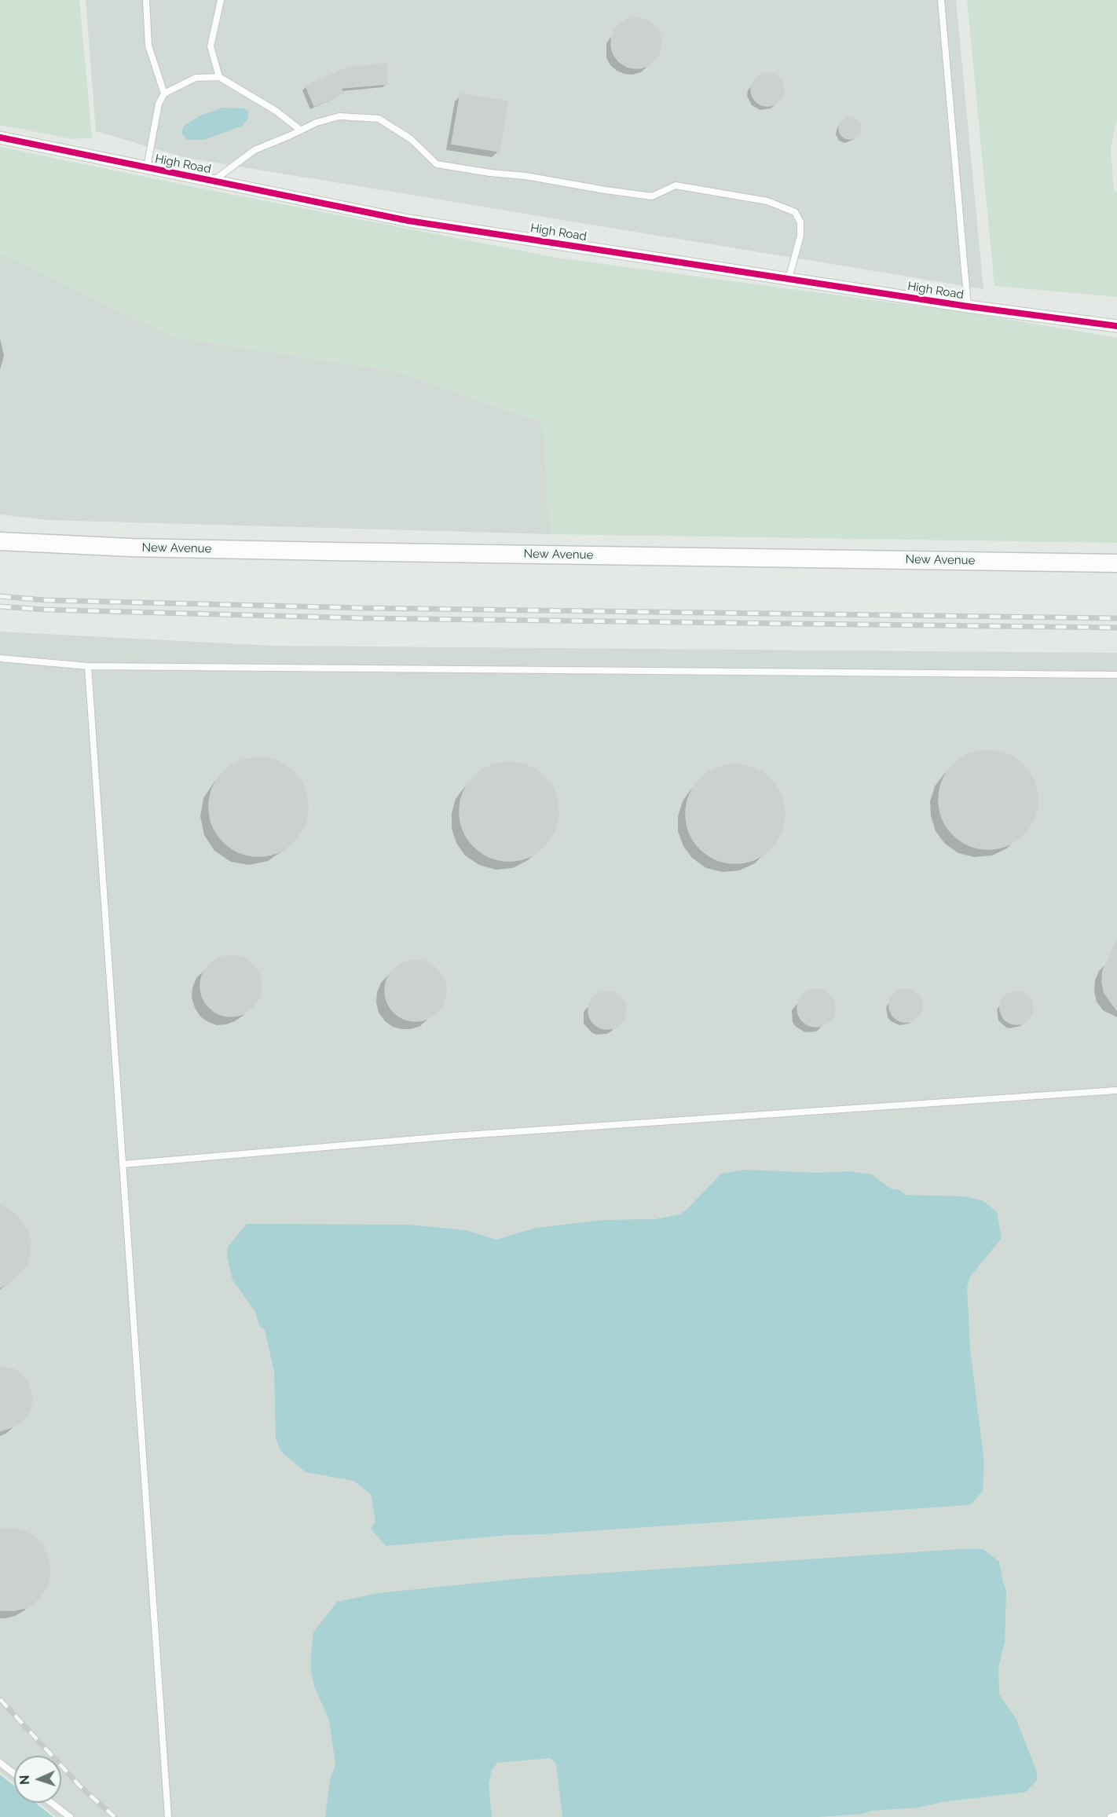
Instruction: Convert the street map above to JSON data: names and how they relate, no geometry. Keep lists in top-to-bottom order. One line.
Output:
{"streets":{"main road":["New Avenue"],"street":["High Road"]},"north":"left"}
